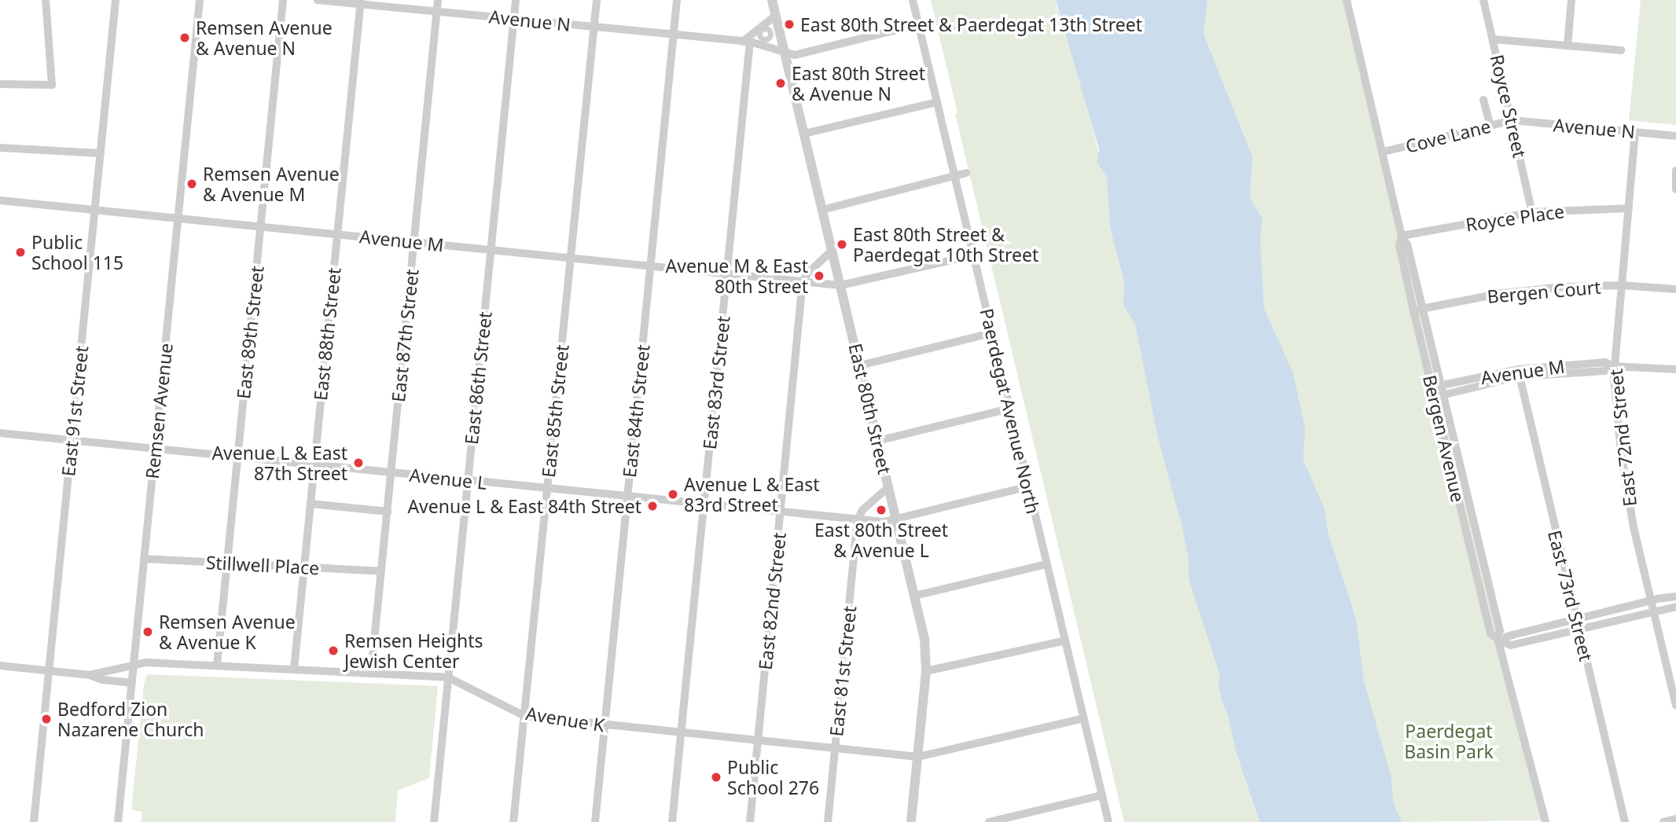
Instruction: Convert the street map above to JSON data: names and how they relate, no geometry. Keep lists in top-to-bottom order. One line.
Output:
{"streets":{"street":["Avenue N","Royce Street","Cove Lane","Royce Place","Avenue M","Bergen Court","East 89th Street","East 88th Street","East 87th Street","East 86th Street","East 83rd Street","East 80th Street","East 91st Street","Remsen Avenue","East 85th Street","East 84th Street","Paerdegat Avenue North","East 72nd Street","Bergen Avenue","Avenue L","Stillwell Place","East 73rd Street","East 82nd Street","East 81st Street","Avenue K"]},"crossings":[["Avenue N","Royce Street"],["Avenue N","Cove Lane"],["Avenue N","East 88th Street"],["Avenue N","East 87th Street"],["Avenue N","East 86th Street"],["Avenue N","East 83rd Street"],["Avenue N","East 80th Street"],["Avenue N","East 85th Street"],["Avenue N","East 84th Street"],["Avenue N","Paerdegat Avenue North"],["Avenue N","East 72nd Street"],["Royce Street","Cove Lane"],["Royce Street","Royce Place"],["Cove Lane","Bergen Avenue"],["Royce Place","East 72nd Street"],["Royce Place","Bergen Avenue"],["Avenue M","East 89th Street"],["Avenue M","East 88th Street"],["Avenue M","East 87th Street"],["Avenue M","East 86th Street"],["Avenue M","East 83rd Street"],["Avenue M","East 80th Street"],["Avenue M","East 91st Street"],["Avenue M","Remsen Avenue"],["Avenue M","East 85th Street"],["Avenue M","East 84th Street"],["Avenue M","Paerdegat Avenue North"],["Avenue M","East 72nd Street"],["Avenue M","Bergen Avenue"],["Avenue M","East 73rd Street"],["Avenue M","East 82nd Street"],["Bergen Court","East 72nd Street"],["Bergen Court","Bergen Avenue"],["East 89th Street","Avenue L"],["East 89th Street","Stillwell Place"],["East 89th Street","Avenue K"],["East 88th Street","Avenue L"],["East 88th Street","Stillwell Place"],["East 88th Street","Avenue K"],["East 87th Street","Avenue L"],["East 87th Street","Stillwell Place"],["East 87th Street","Avenue K"],["East 86th Street","Avenue L"],["East 86th Street","Avenue K"],["East 83rd Street","Avenue L"],["East 83rd Street","Avenue K"],["East 80th Street","Avenue L"],["East 80th Street","Avenue K"],["East 91st Street","Avenue L"],["East 91st Street","Avenue K"],["Remsen Avenue","Avenue L"],["Remsen Avenue","Stillwell Place"],["Remsen Avenue","Avenue K"],["East 85th Street","Avenue L"],["East 85th Street","Avenue K"],["East 84th Street","Avenue L"],["East 84th Street","Avenue K"],["Paerdegat Avenue North","Avenue L"],["Paerdegat Avenue North","Avenue K"],["Avenue L","East 82nd Street"],["Avenue L","East 81st Street"],["East 82nd Street","Avenue K"],["East 81st Street","Avenue K"]],"parks":["Paerdegat Basin Park"],"places":["East 80th Street & Paerdegat 13th Street","Remsen Avenue & Avenue N","East 80th Street & Avenue N","Remsen Avenue & Avenue M","East 80th Street & Paerdegat 10th Street","Public School 115","Avenue M & East 80th Street","Avenue L & East 87th Street","Avenue L & East 83rd Street","Avenue L & East 84th Street","East 80th Street & Avenue L","Remsen Avenue & Avenue K","Remsen Heights Jewish Center","Bedford Zion Nazarene Church","Public School 276"]}
